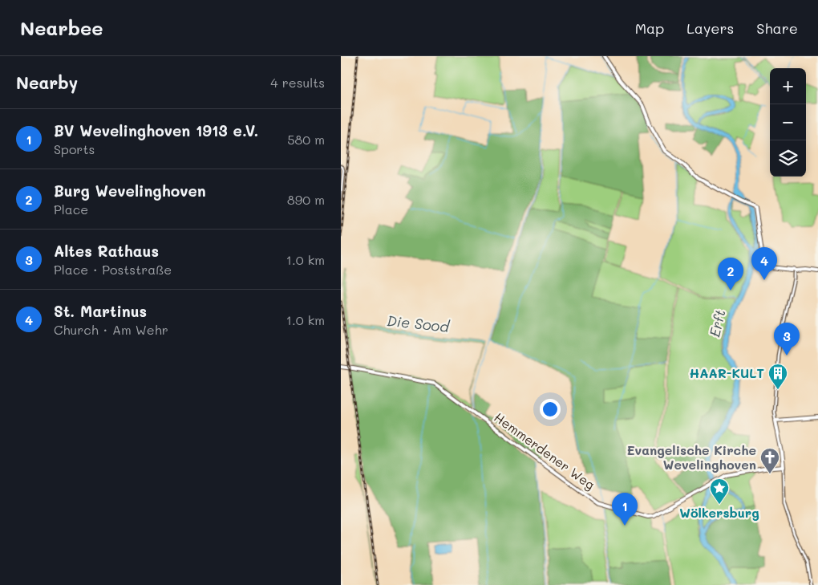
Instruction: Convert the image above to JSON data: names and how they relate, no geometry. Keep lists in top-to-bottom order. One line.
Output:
{"streets":{"main road":["Hemmerdener Weg"]},"water":["Erft","Die Sood"],"places":{"building":["HAAR-KULT"],"church":["Evangelische Kirche Wevelinghoven"],"place":["Wölkersburg"]},"page":{"header":"Nearbee","nav":["Map","Layers","Share"],"heading":["Nearby","4 results"],"map_buttons":["+","−"],"list":[{"mark":"1","name":"BV Wevelinghoven 1913 e.V.","note":"Sports","value":"580 m"},{"mark":"2","name":"Burg Wevelinghoven","note":"Place","value":"890 m"},{"mark":"3","name":"Altes Rathaus","note":"Place · Poststraße","value":"1.0 km"},{"mark":"4","name":"St. Martinus","note":"Church · Am Wehr","value":"1.0 km"}],"pins":["4","2","3","1"]}}
